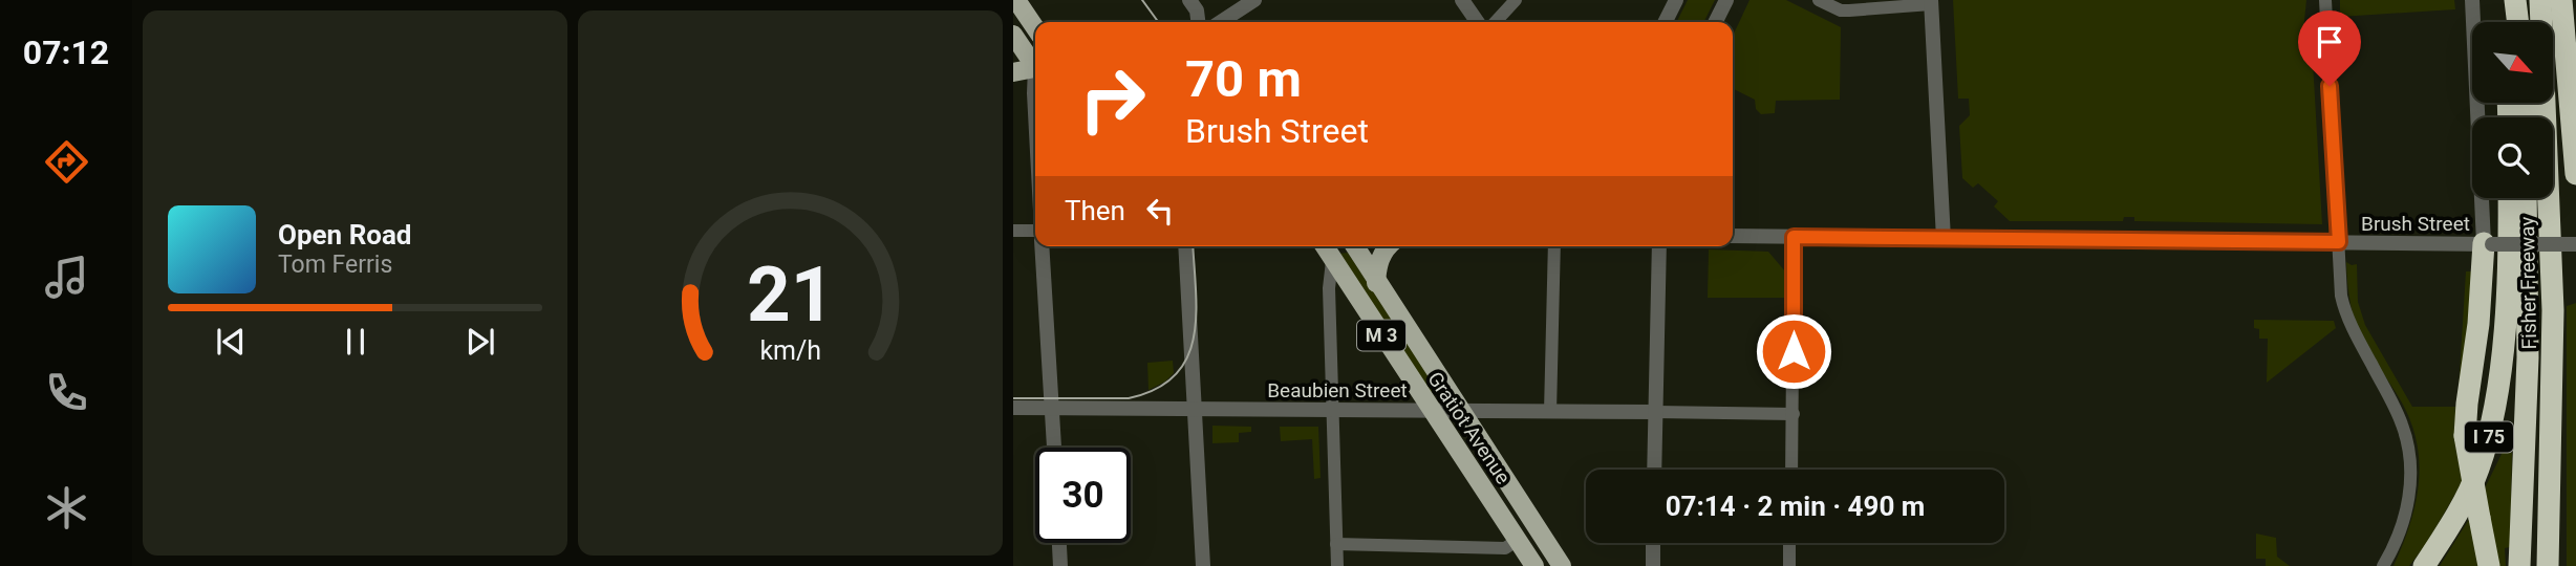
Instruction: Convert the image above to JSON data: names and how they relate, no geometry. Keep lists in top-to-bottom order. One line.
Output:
{"streets":{"highway":["Fisher Freeway","I 75"],"main road":["M 3","Gratiot Avenue"],"street":["Brush Street","Beaubien Street"]},"crossings":[["Beaubien Street","Gratiot Avenue"]],"north":"bottom right","page":{"tabs":"07:12","turn":["70 m","Brush Street"],"then":"Then","song":["Open Road","Tom Ferris"],"limit":"30","trip":"07:14 · 2 min · 490 m","gauge":["21","km/h"]}}
